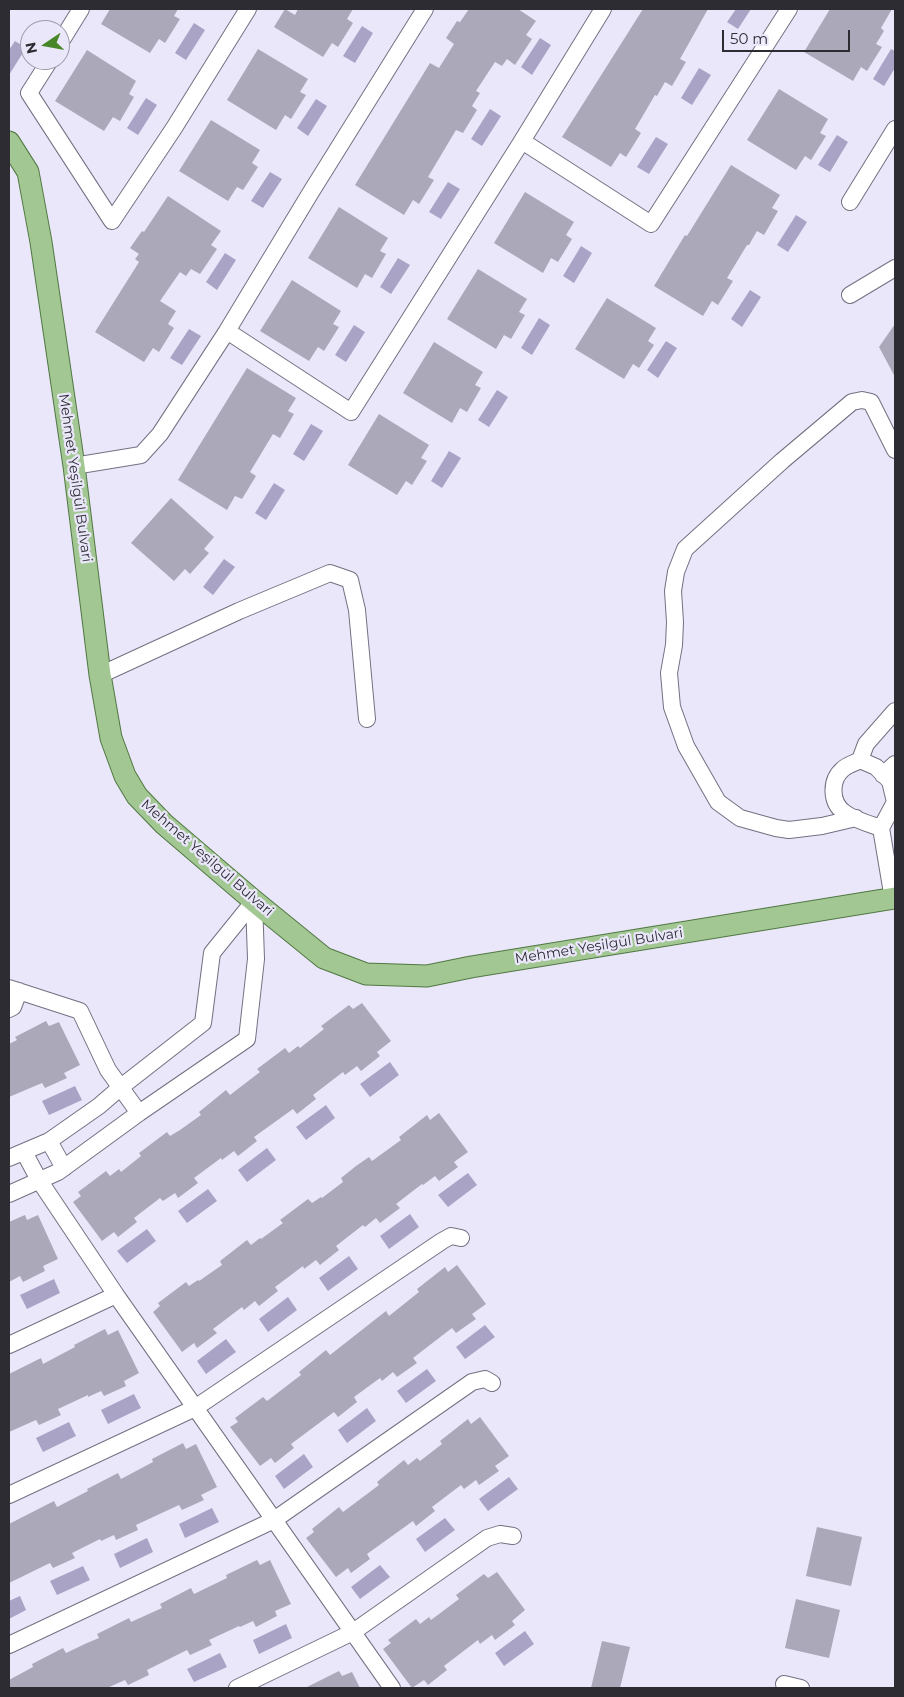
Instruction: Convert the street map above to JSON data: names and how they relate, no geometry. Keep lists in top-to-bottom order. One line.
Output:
{"streets":{"main road":["Mehmet Yeşilgül Bulvari"]},"scale_bar":"50 m","north":"left"}
